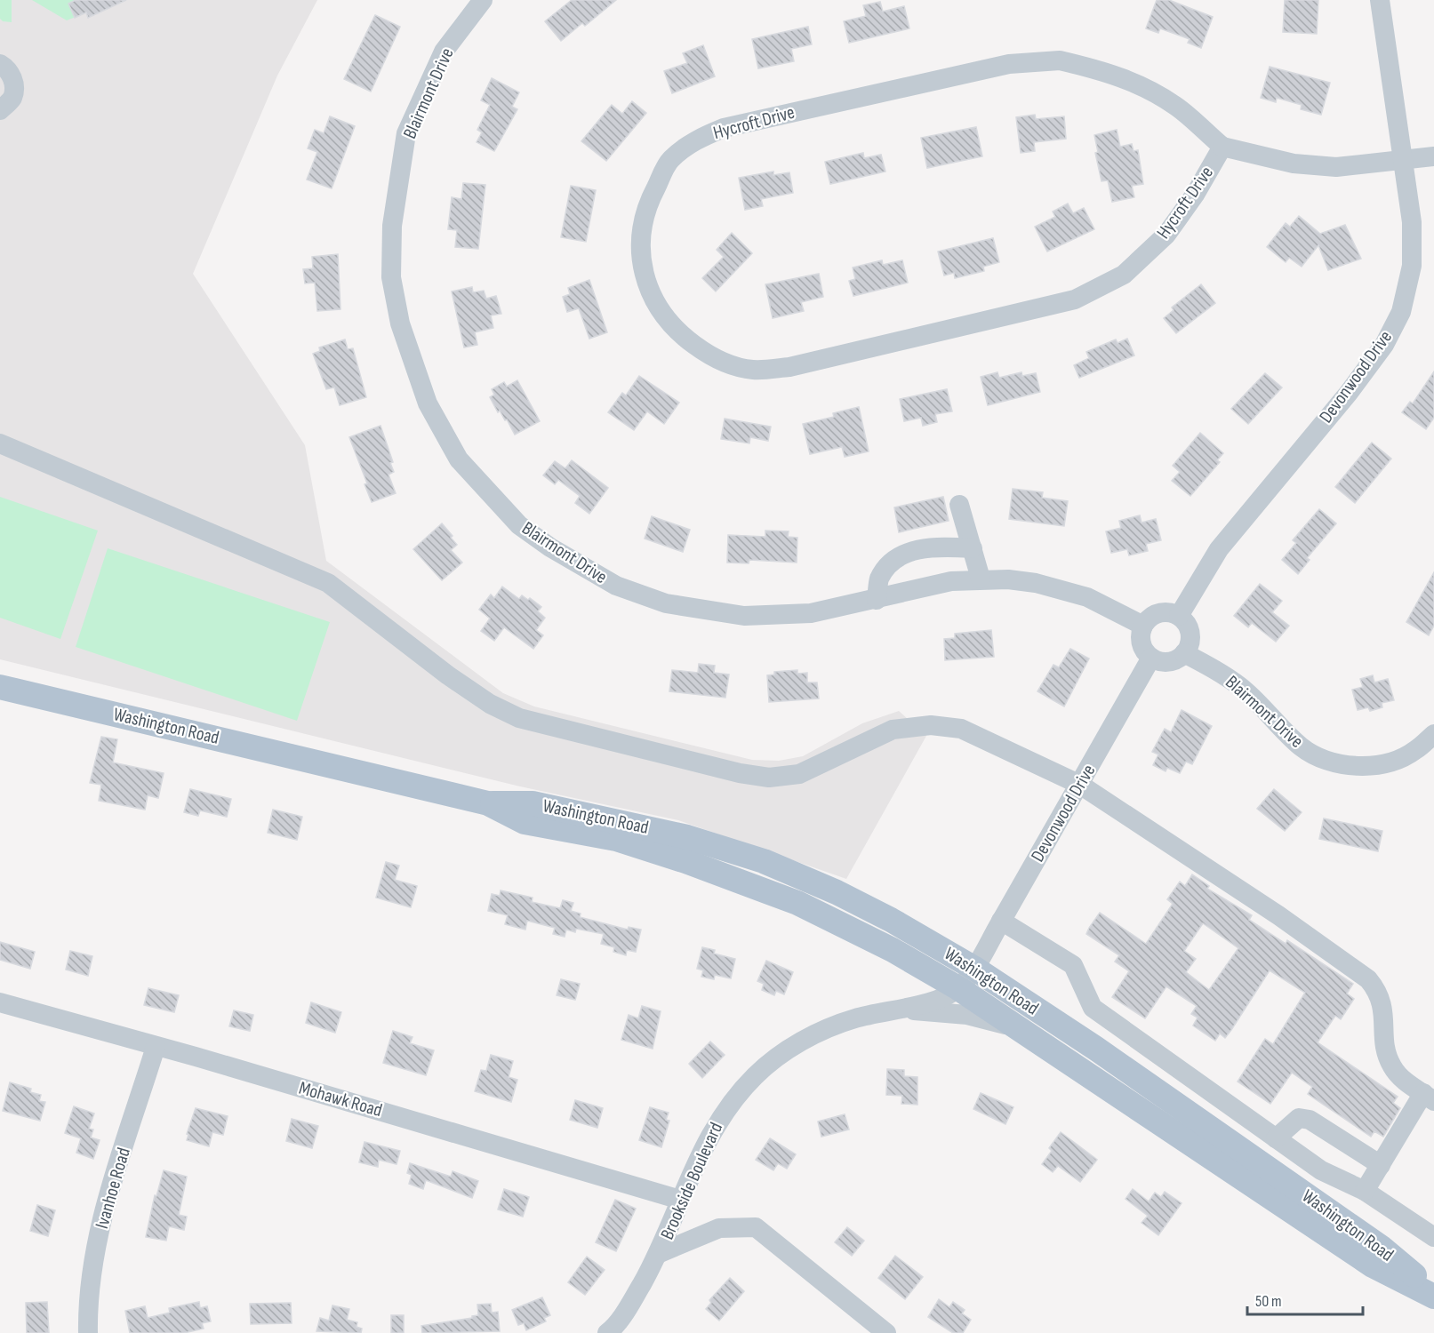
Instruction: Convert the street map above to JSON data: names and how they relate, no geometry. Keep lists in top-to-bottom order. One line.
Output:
{"streets":{"main road":["Washington Road"],"street":["Blairmont Drive","Hycroft Drive","Devonwood Drive","Mohawk Road","Brookside Boulevard","Ivanhoe Road"]},"crossings":[["Blairmont Drive","Devonwood Drive"],["Hycroft Drive","Devonwood Drive"],["Devonwood Drive","Washington Road"],["Devonwood Drive","Brookside Boulevard"],["Washington Road","Brookside Boulevard"],["Mohawk Road","Brookside Boulevard"],["Mohawk Road","Ivanhoe Road"]],"scale_bar":"50 m"}
